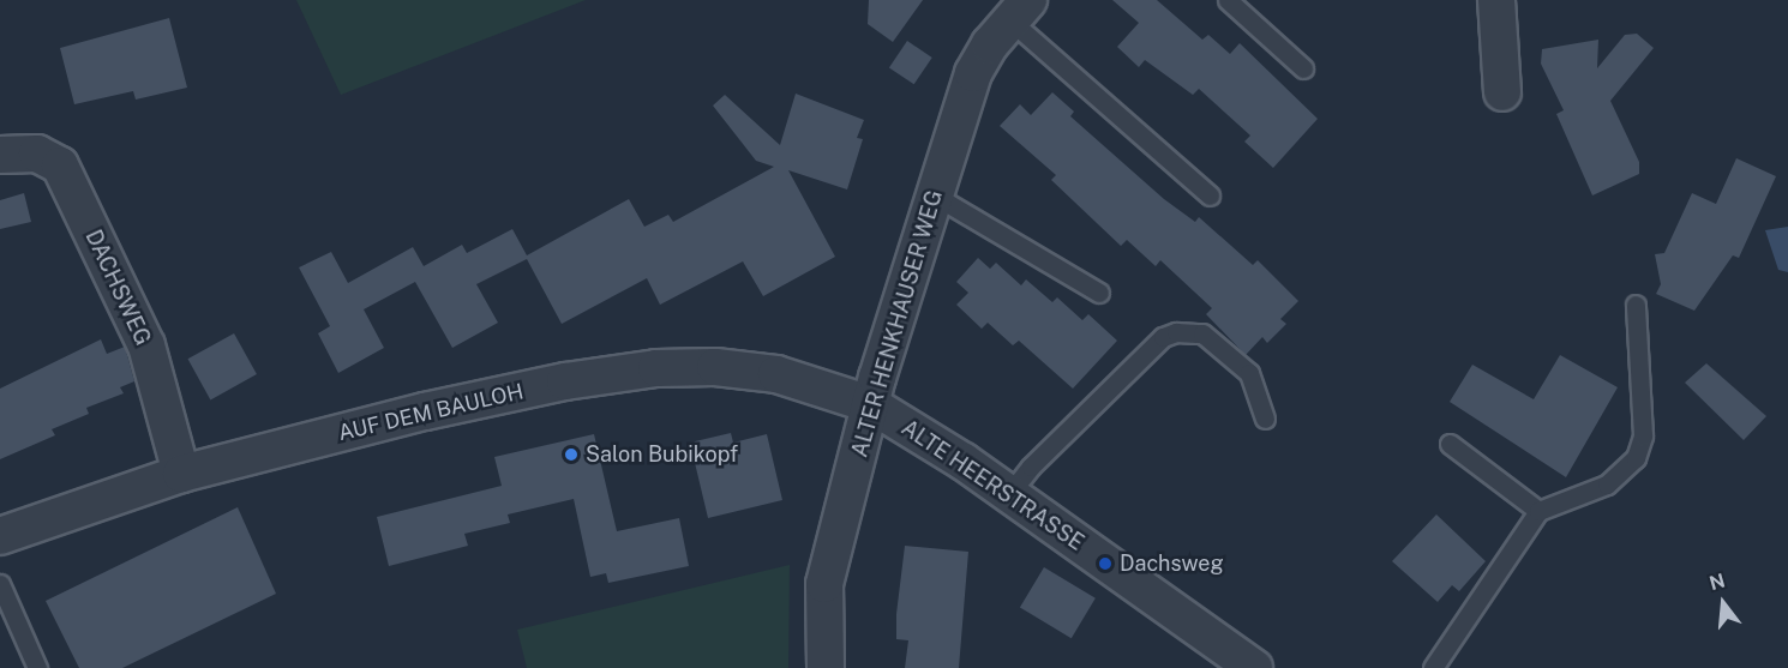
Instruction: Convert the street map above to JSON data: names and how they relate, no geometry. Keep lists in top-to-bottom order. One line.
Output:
{"streets":{"street":["DACHSWEG","ALTER HENKHAUSER WEG","AUF DEM BAULOH","ALTE HEERSTRASSE"]},"crossings":[["DACHSWEG","AUF DEM BAULOH"],["ALTER HENKHAUSER WEG","AUF DEM BAULOH"],["ALTER HENKHAUSER WEG","ALTE HEERSTRASSE"],["AUF DEM BAULOH","ALTE HEERSTRASSE"]],"places":["Salon Bubikopf","Dachsweg"],"north":"top"}
